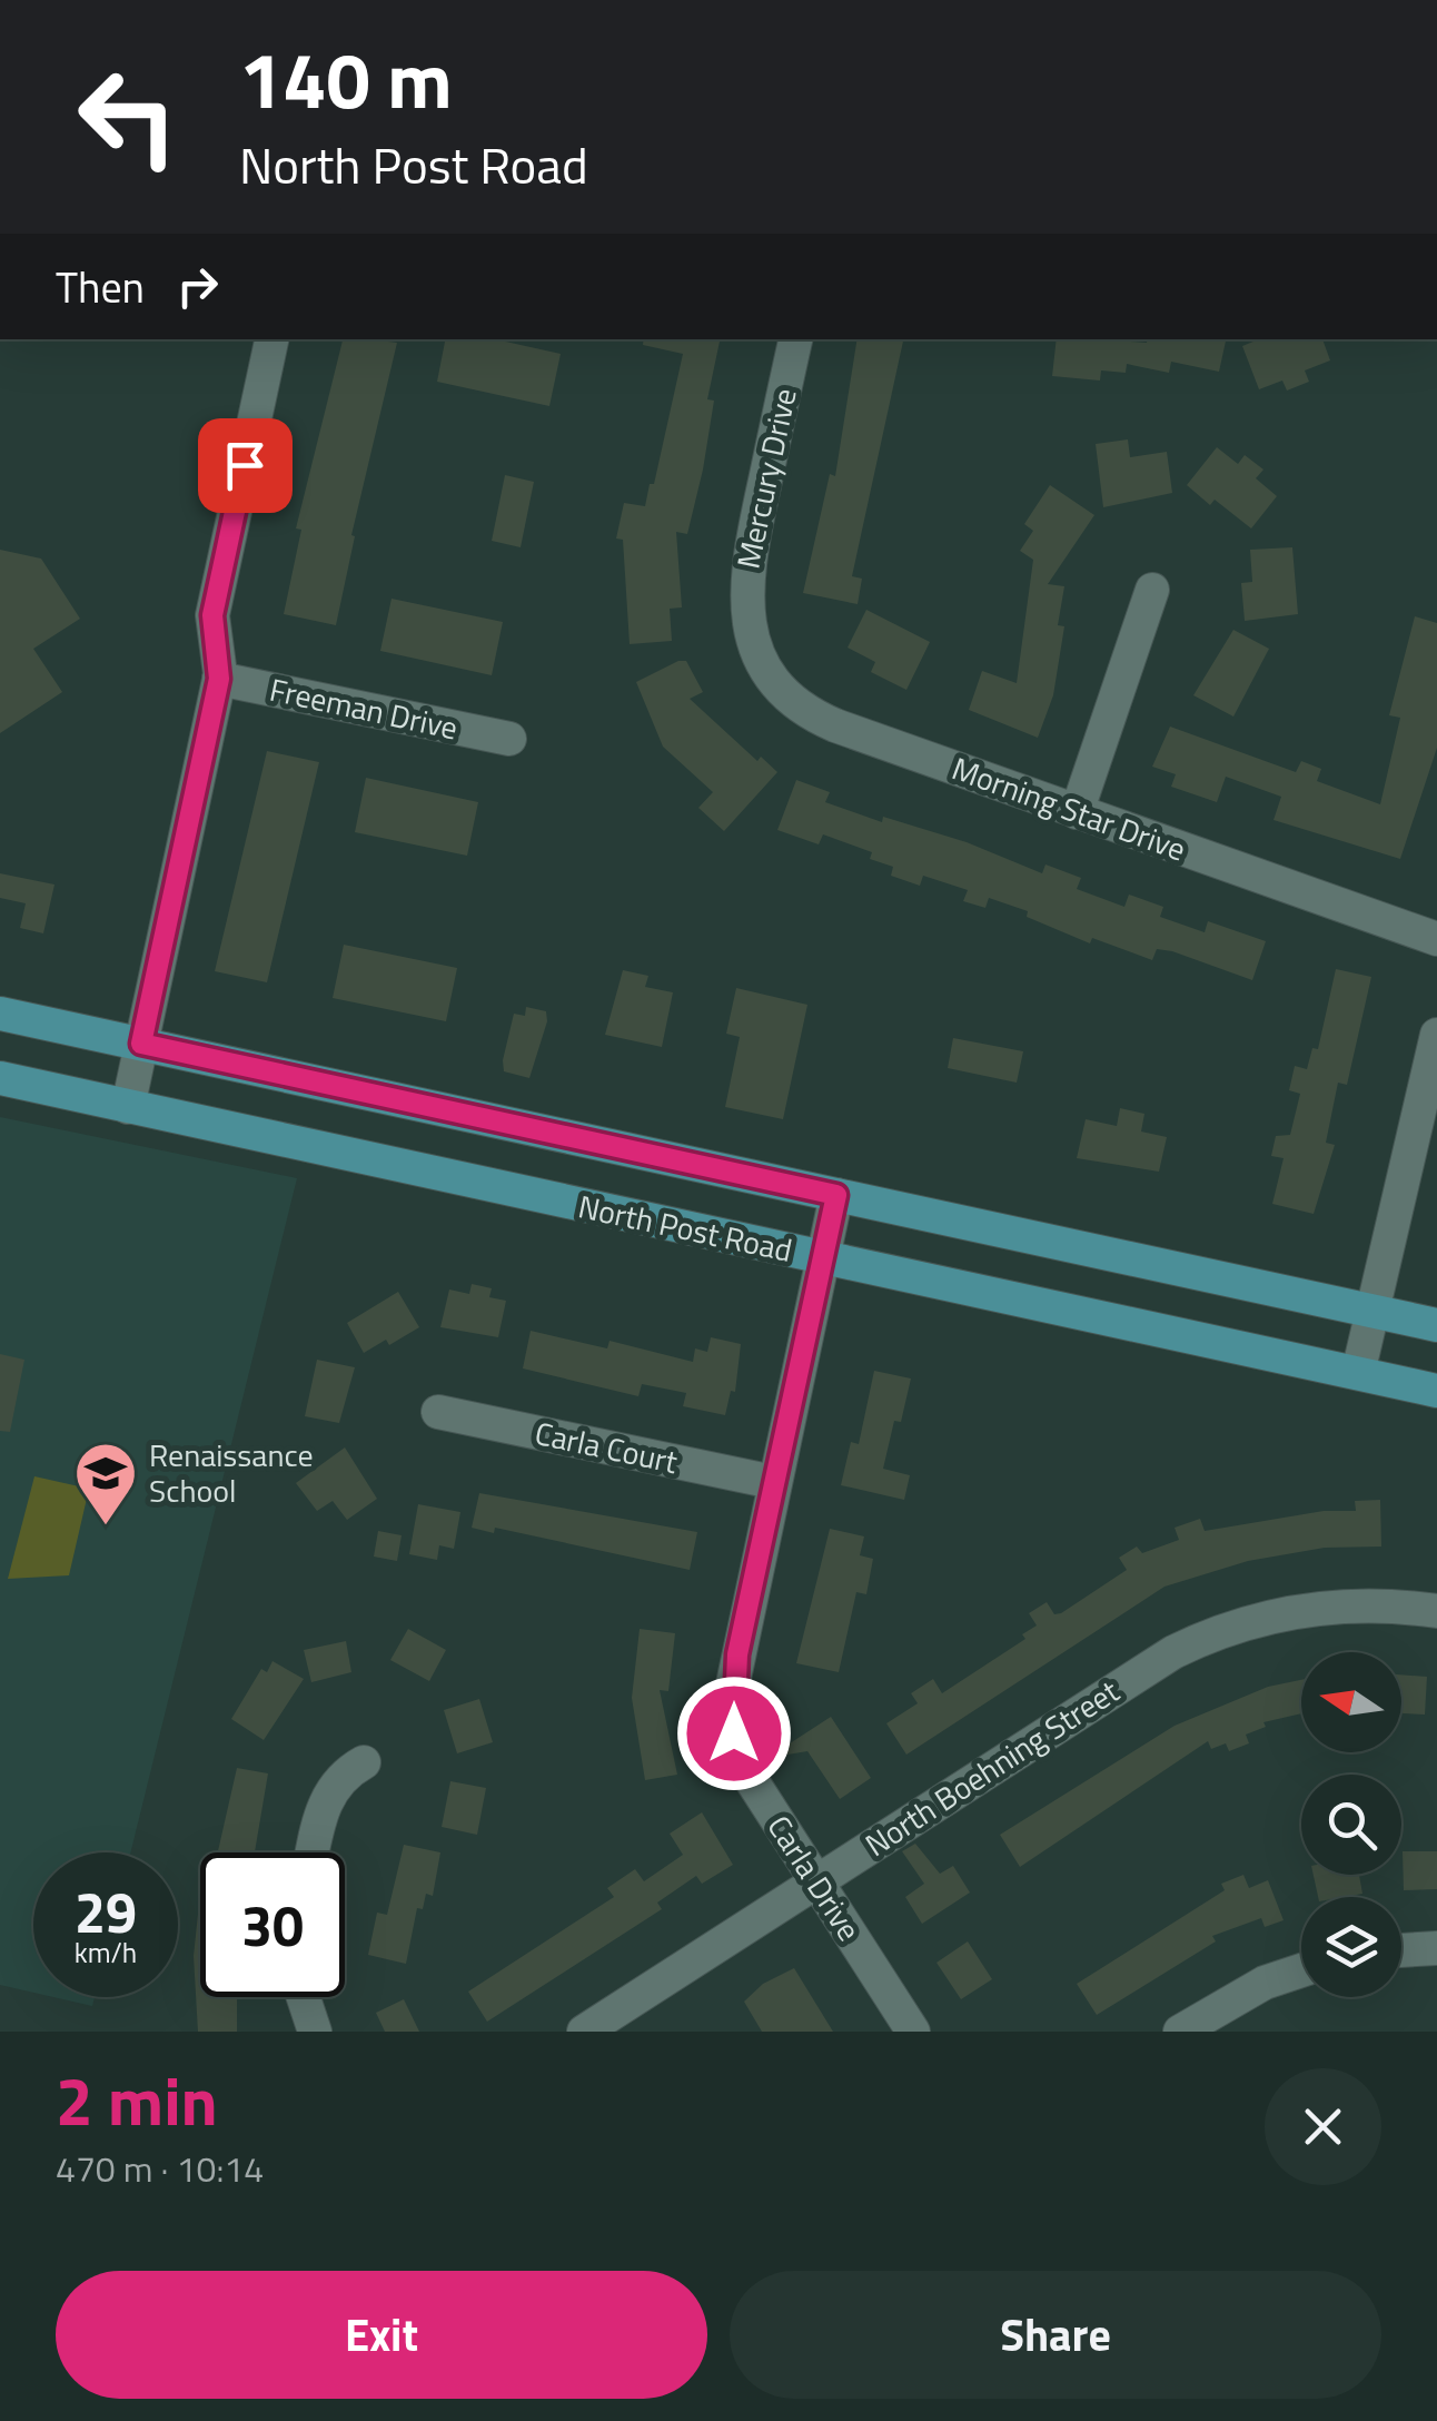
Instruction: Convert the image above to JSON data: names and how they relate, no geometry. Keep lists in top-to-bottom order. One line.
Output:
{"streets":{"main road":["North Post Road"],"street":["Mercury Drive","Freeman Drive","Morning Star Drive","Carla Court","North Boehning Street","Carla Drive"]},"crossings":[["Mercury Drive","Morning Star Drive"],["North Post Road","Carla Drive"],["Carla Court","Carla Drive"],["North Boehning Street","Carla Drive"]],"places":{"school or university":["Renaissance School"]},"north":"left","page":{"turn":["140 m","North Post Road"],"then":"Then","speed":"29 km/h","limit":"30","heading":["2 min","470 m · 10:14"],"buttons":["Exit","Share"]}}
